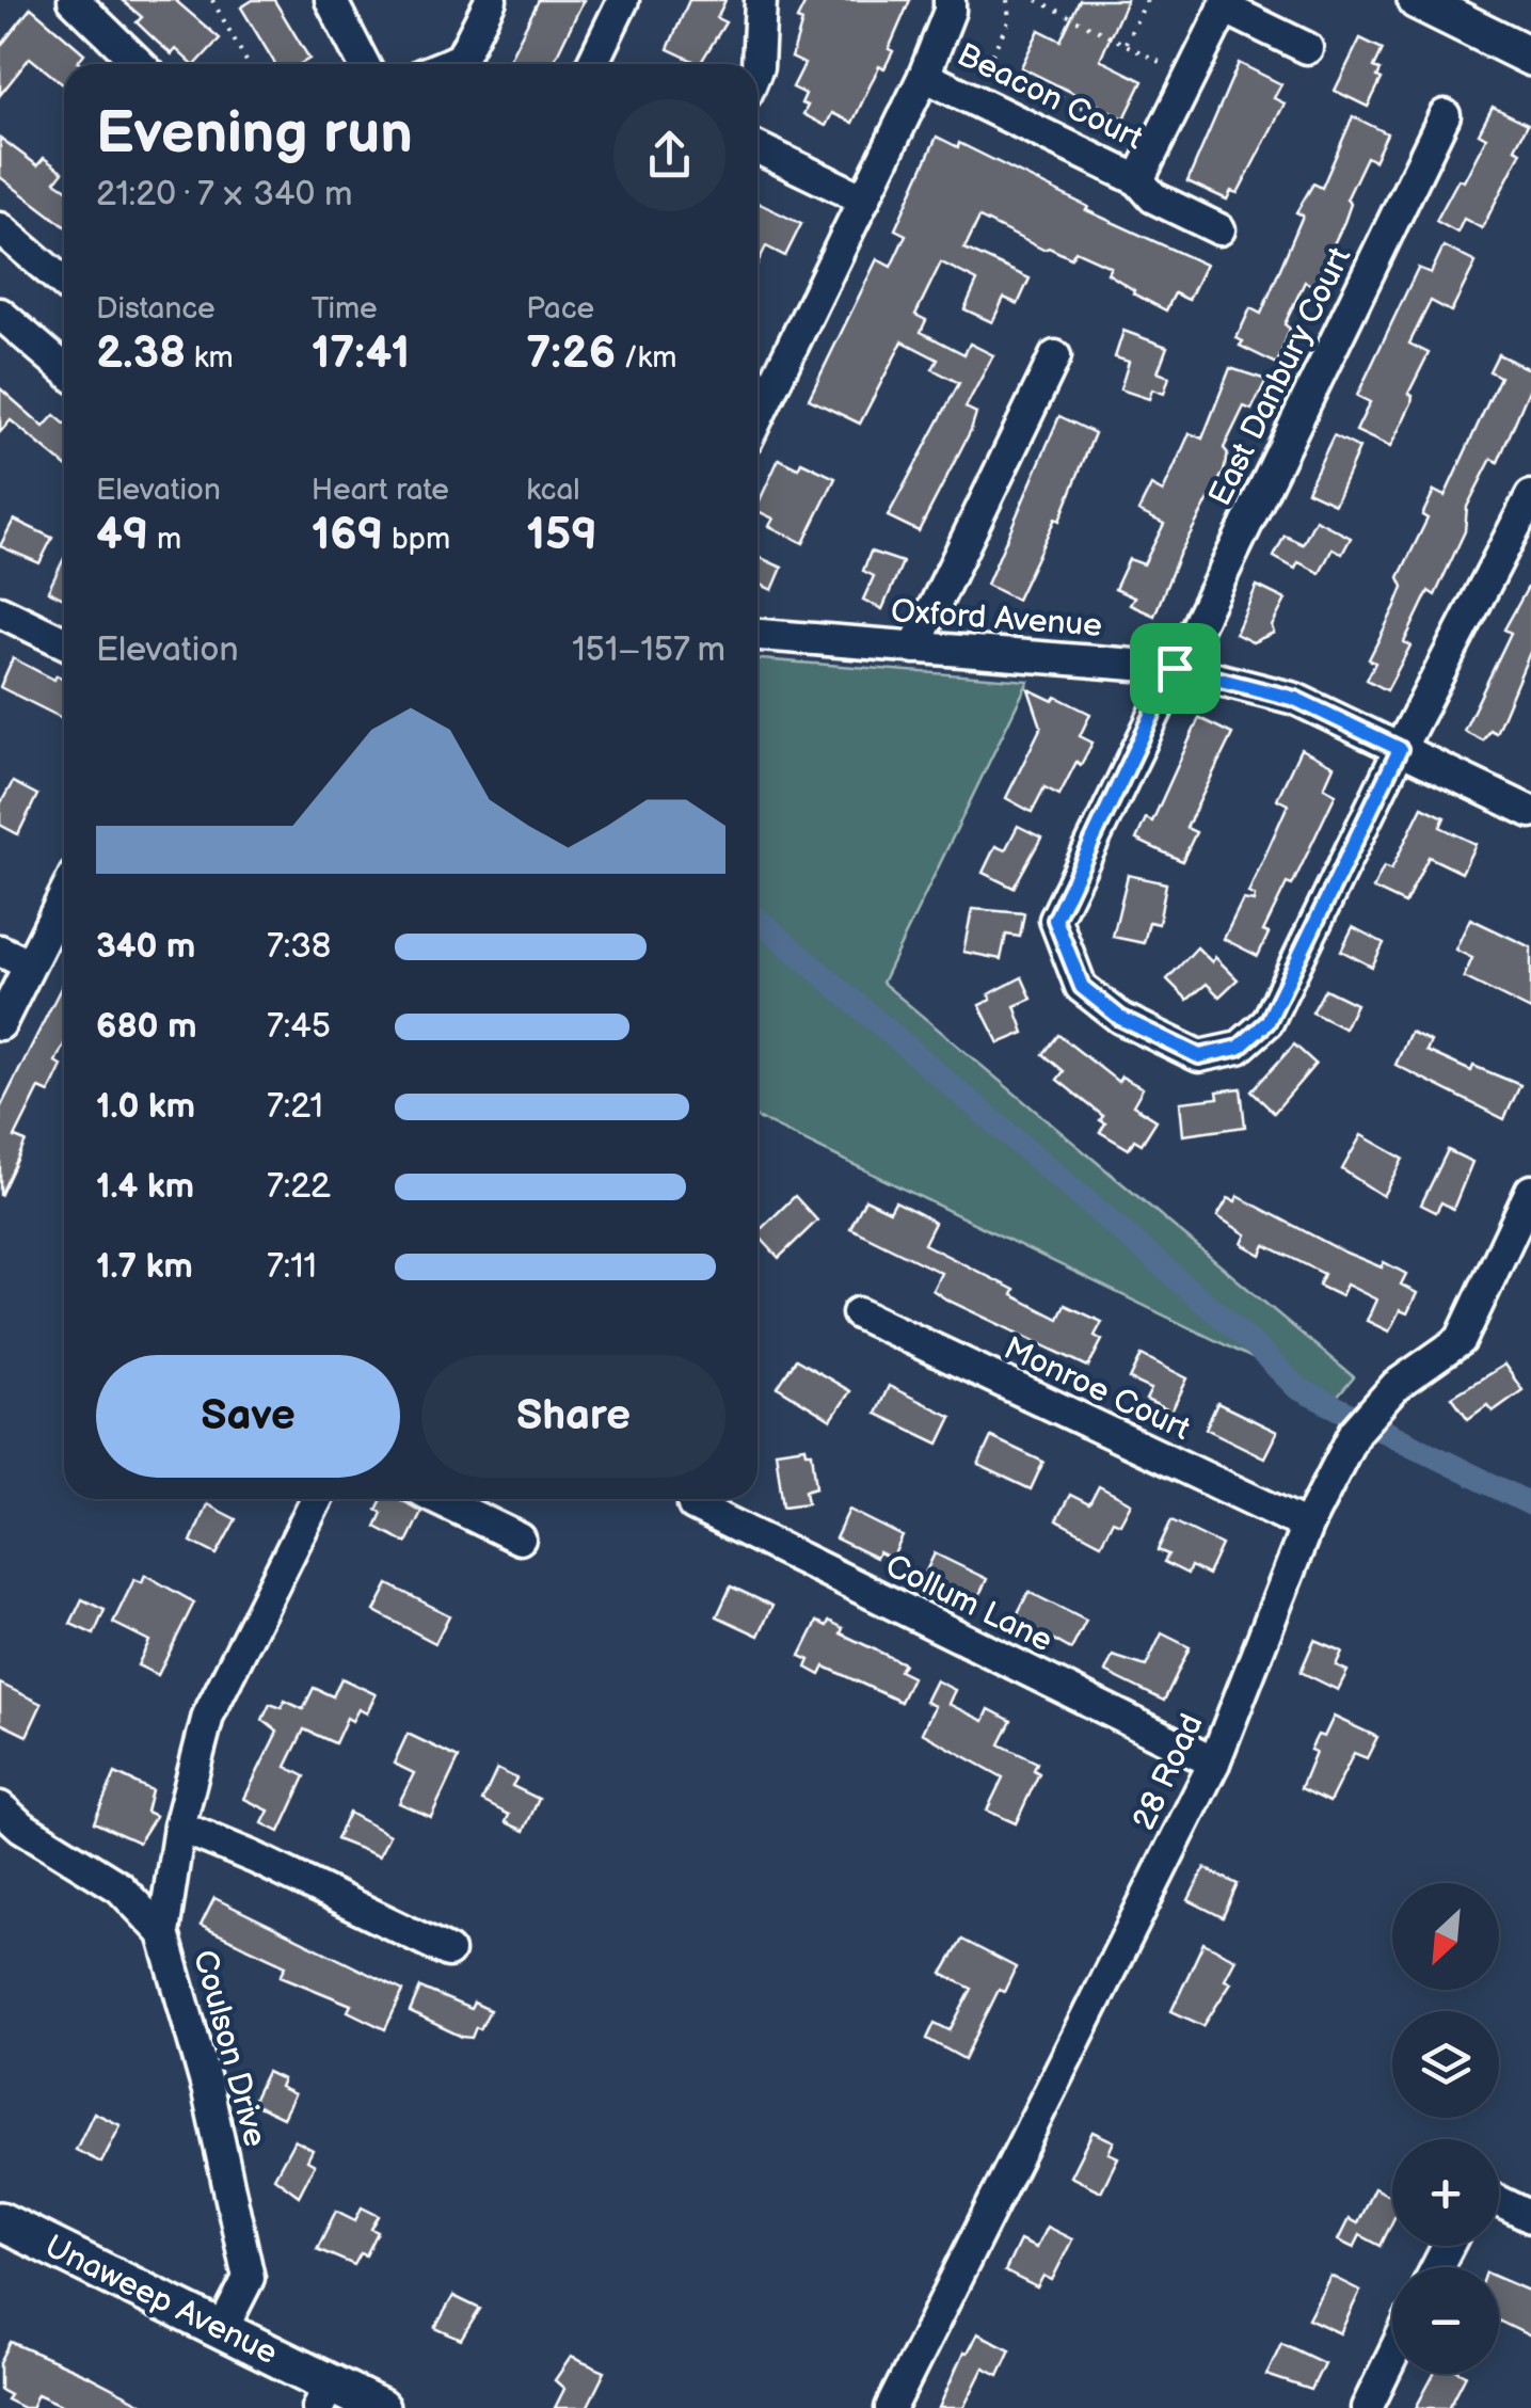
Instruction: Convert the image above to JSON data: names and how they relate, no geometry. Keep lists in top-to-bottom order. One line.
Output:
{"streets":{"main road":["Unaweep Avenue"],"street":["Beacon Court","East Danbury Court","Oxford Avenue","Monroe Court","Collum Lane","28 Road","Coulson Drive"]},"crossings":[["East Danbury Court","Oxford Avenue"],["Monroe Court","28 Road"],["Collum Lane","28 Road"],["Coulson Drive","Unaweep Avenue"]],"north":"bottom left","page":{"heading":["Evening run","21:20 · 7 × 340 m"],"stats":[["Distance","2.38 km"],["Time","17:41"],["Pace","7:26 /km"],["Elevation","49 m"],["Heart rate","169 bpm"],["kcal","159"]],"chart":["Elevation","151–157 m"],"list":[{"name":"340 m","note":"7:38"},{"name":"680 m","note":"7:45"},{"name":"1.0 km","note":"7:21"},{"name":"1.4 km","note":"7:22"},{"name":"1.7 km","note":"7:11"}],"buttons":["Save","Share"],"map_buttons":["+","−"]}}
